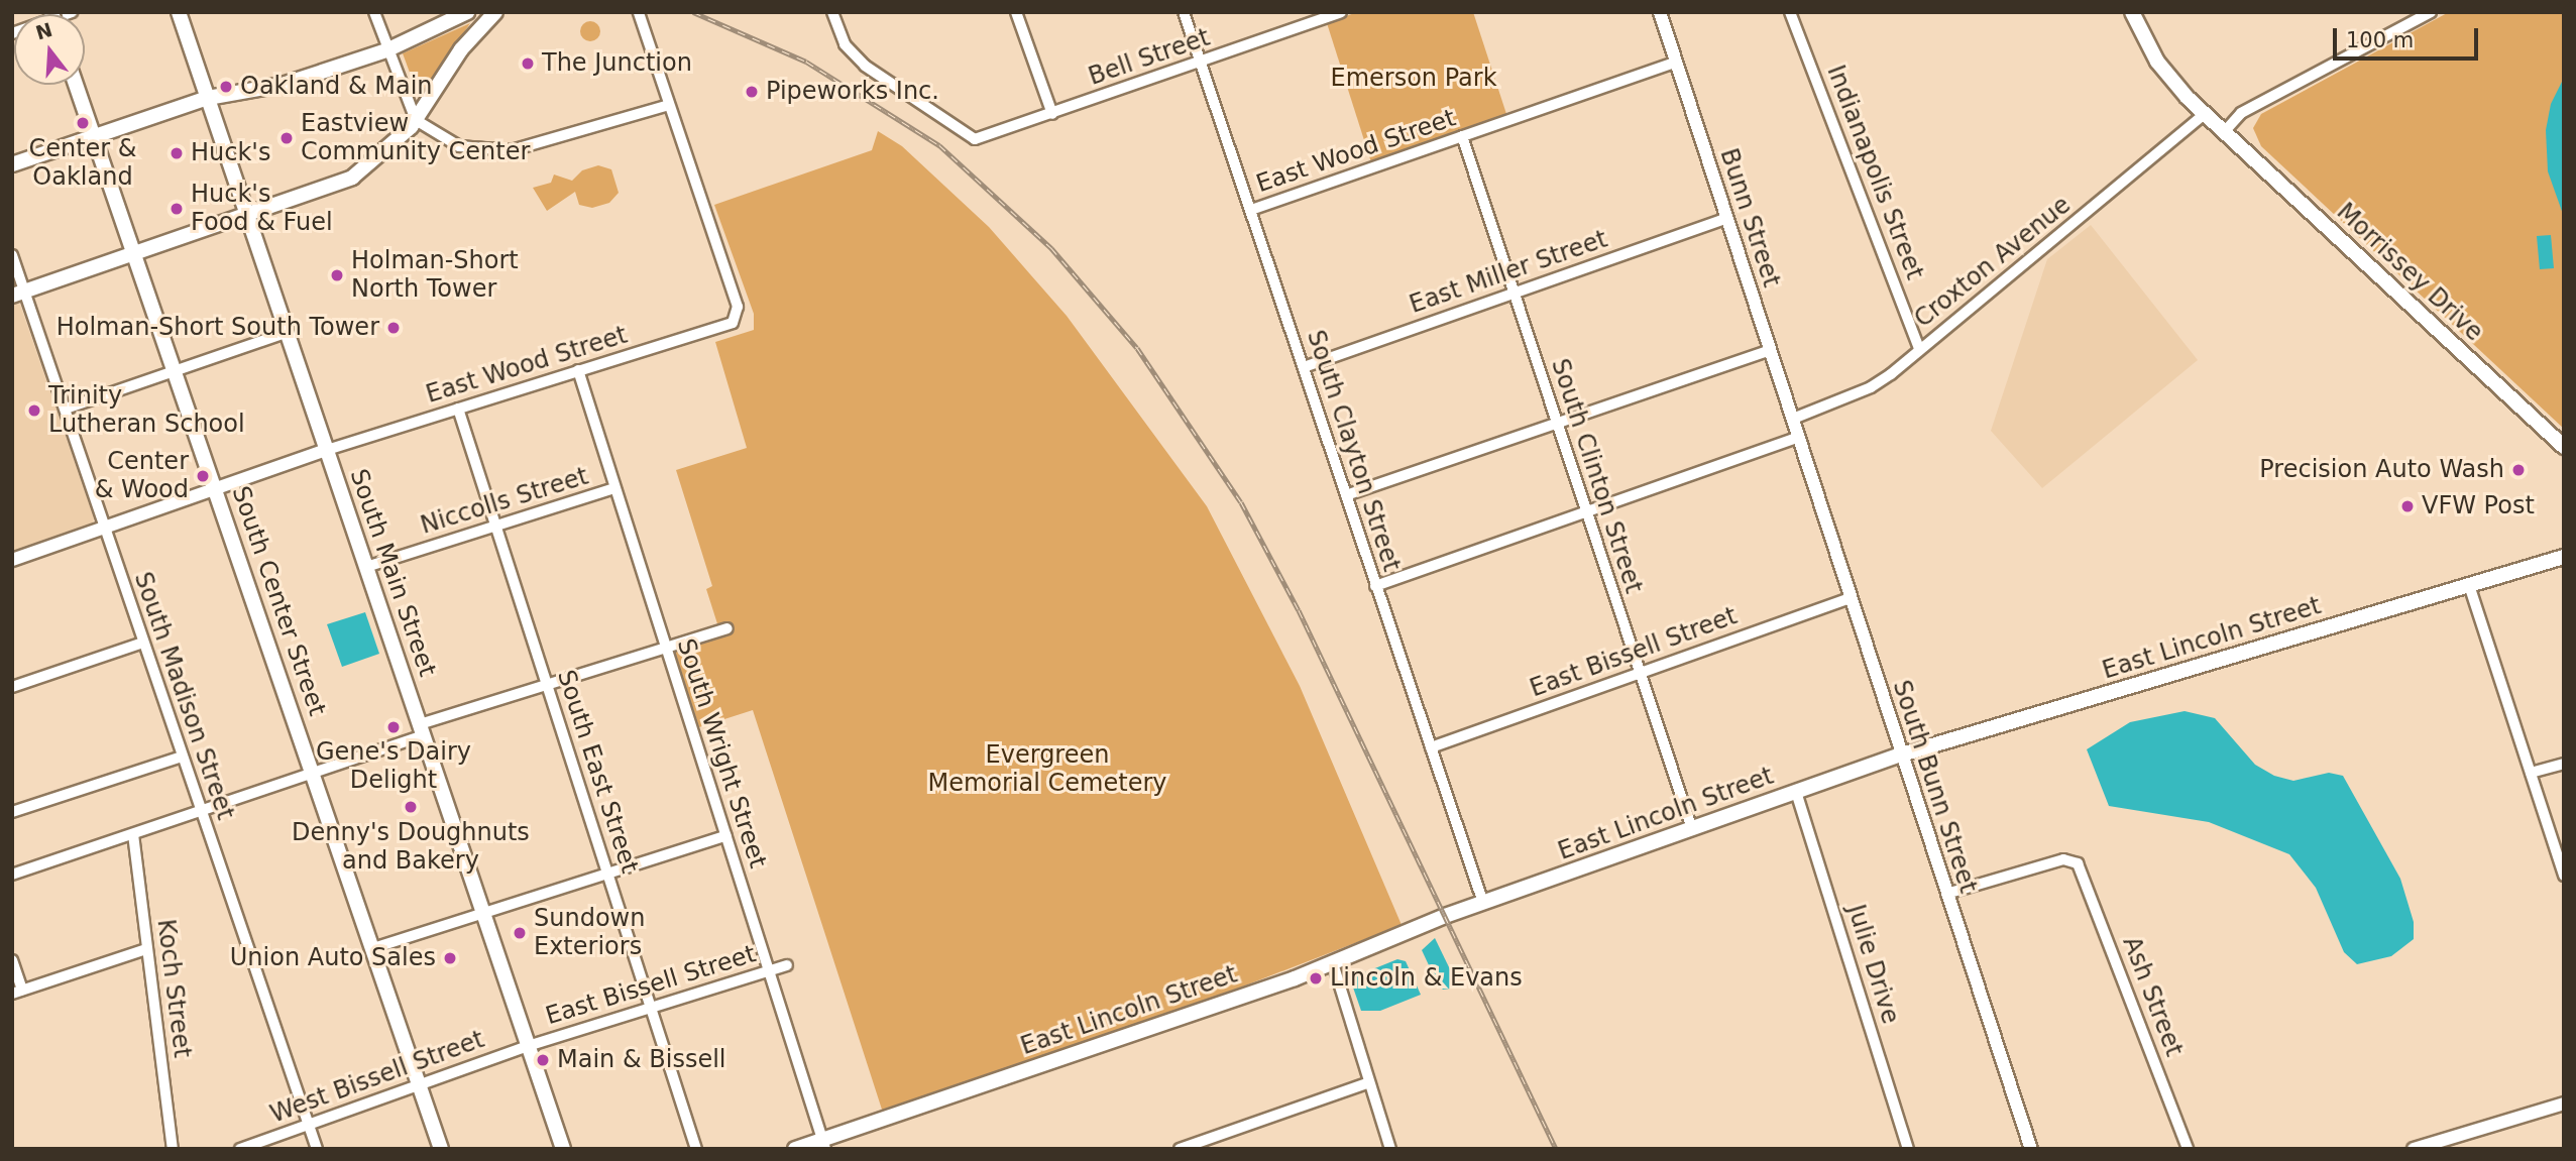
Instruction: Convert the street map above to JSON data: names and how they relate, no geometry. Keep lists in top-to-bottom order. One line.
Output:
{"streets":{"main road":["Morrissey Drive","South Main Street","South Center Street","East Lincoln Street"],"street":["Bell Street","East Wood Street","Indianapolis Street","Bunn Street","Croxton Avenue","East Miller Street","South Clayton Street","South Clinton Street","Niccolls Street","East Bissell Street","South Madison Street","South Wright Street","South East Street","South Bunn Street","Julie Drive","Koch Street","Ash Street","West Bissell Street"]},"crossings":[["Bell Street","South Clayton Street"],["East Wood Street","Bunn Street"],["East Wood Street","South Clayton Street"],["East Wood Street","South Clinton Street"],["East Wood Street","South Main Street"],["East Wood Street","South Wright Street"],["East Wood Street","South East Street"],["Indianapolis Street","Croxton Avenue"],["Bunn Street","Croxton Avenue"],["Bunn Street","East Miller Street"],["Bunn Street","South Bunn Street"],["Croxton Avenue","Morrissey Drive"],["East Miller Street","South Clayton Street"],["East Miller Street","South Clinton Street"],["South Clayton Street","East Lincoln Street"],["South Clayton Street","East Bissell Street"],["South Clinton Street","East Lincoln Street"],["South Clinton Street","East Bissell Street"],["Niccolls Street","South Main Street"],["Niccolls Street","South Wright Street"],["Niccolls Street","South East Street"],["South Main Street","East Bissell Street"],["South Main Street","West Bissell Street"],["South Center Street","West Bissell Street"],["East Lincoln Street","South Wright Street"],["East Lincoln Street","South Bunn Street"],["East Lincoln Street","Julie Drive"],["East Bissell Street","South Wright Street"],["East Bissell Street","South East Street"],["East Bissell Street","South Bunn Street"],["East Bissell Street","West Bissell Street"],["South Madison Street","West Bissell Street"],["South Bunn Street","Ash Street"]],"parks":["Emerson Park","Evergreen Memorial Cemetery"],"places":["The Junction","Oakland & Main","Pipeworks Inc.","Center & Oakland","Eastview Community Center","Huck's","Huck's Food & Fuel","Holman-Short North Tower","Holman-Short South Tower","Trinity Lutheran School","Precision Auto Wash","Center & Wood","VFW Post","Gene's Dairy Delight","Denny's Doughnuts and Bakery","Sundown Exteriors","Union Auto Sales","Lincoln & Evans","Main & Bissell"],"scale_bar":"100 m","north":"top"}
